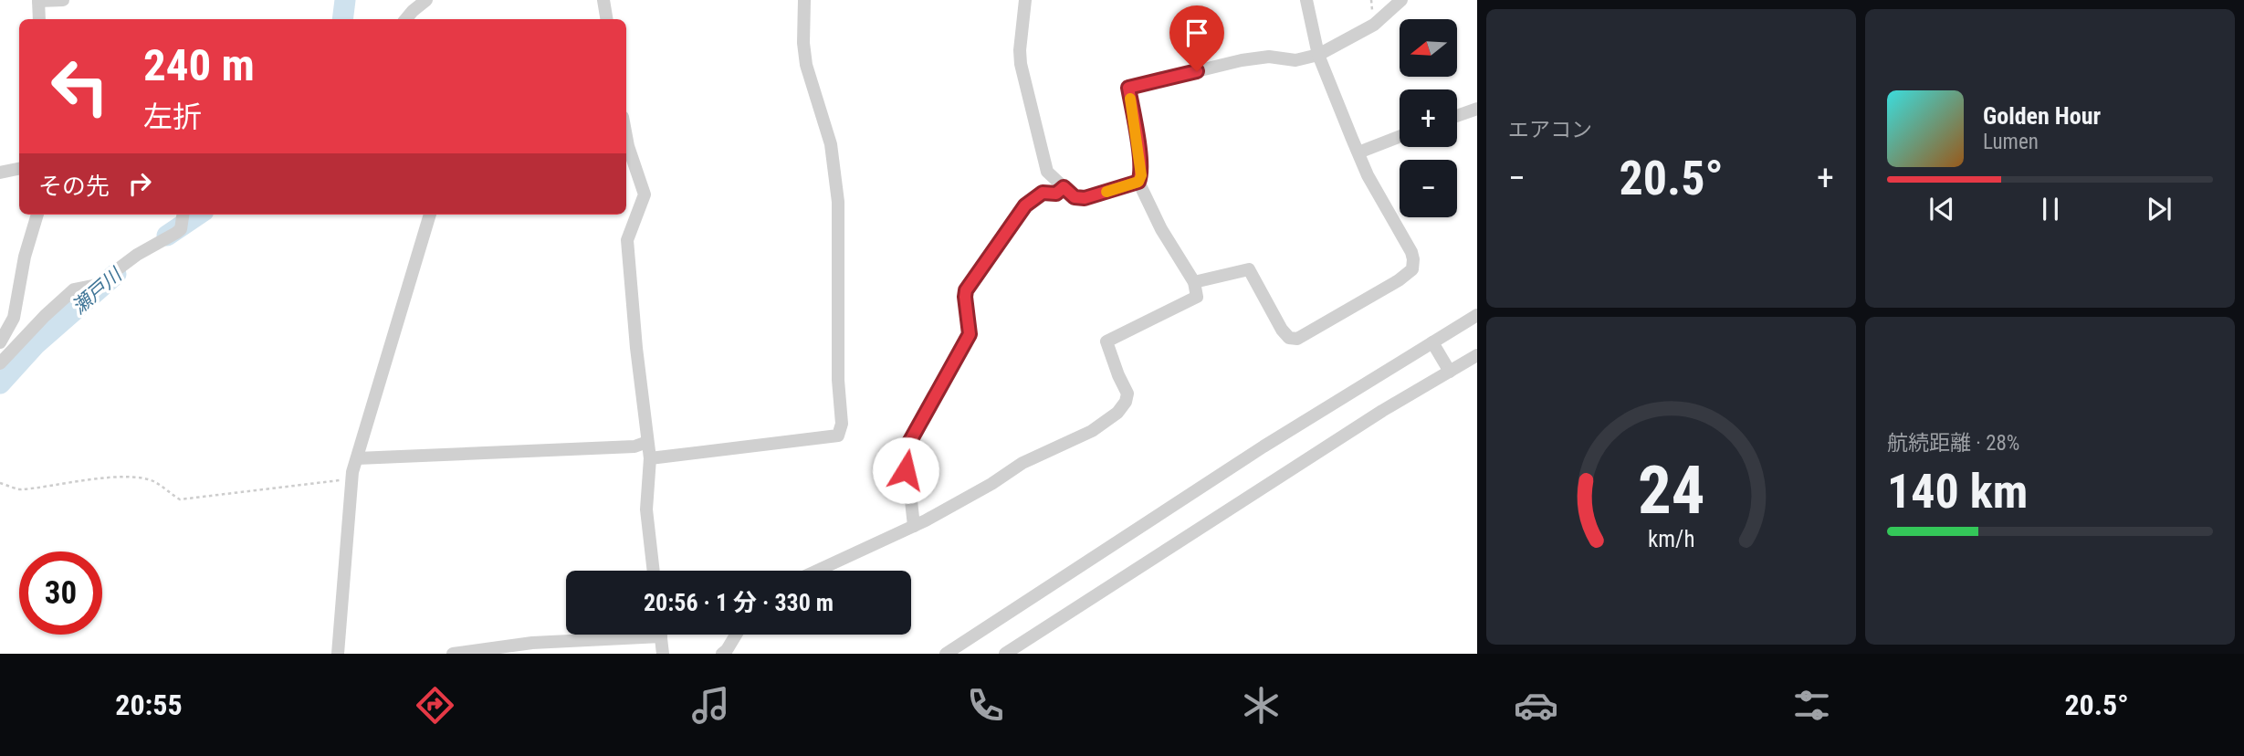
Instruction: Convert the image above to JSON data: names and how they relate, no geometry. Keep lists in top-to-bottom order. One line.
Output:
{"water":["瀬戸川"],"north":"left","page":{"tile":["エアコン",["航続距離 · 28%","140 km"]],"map_buttons":["+","−"],"turn":["240 m","左折"],"song":["Golden Hour","Lumen"],"heat":["−","20.5°","+"],"then":"その先","limit":"30","trip":"20:56 · 1 分 · 330 m","tabs":["20:55","20.5°"],"gauge":["24","km/h"]}}
